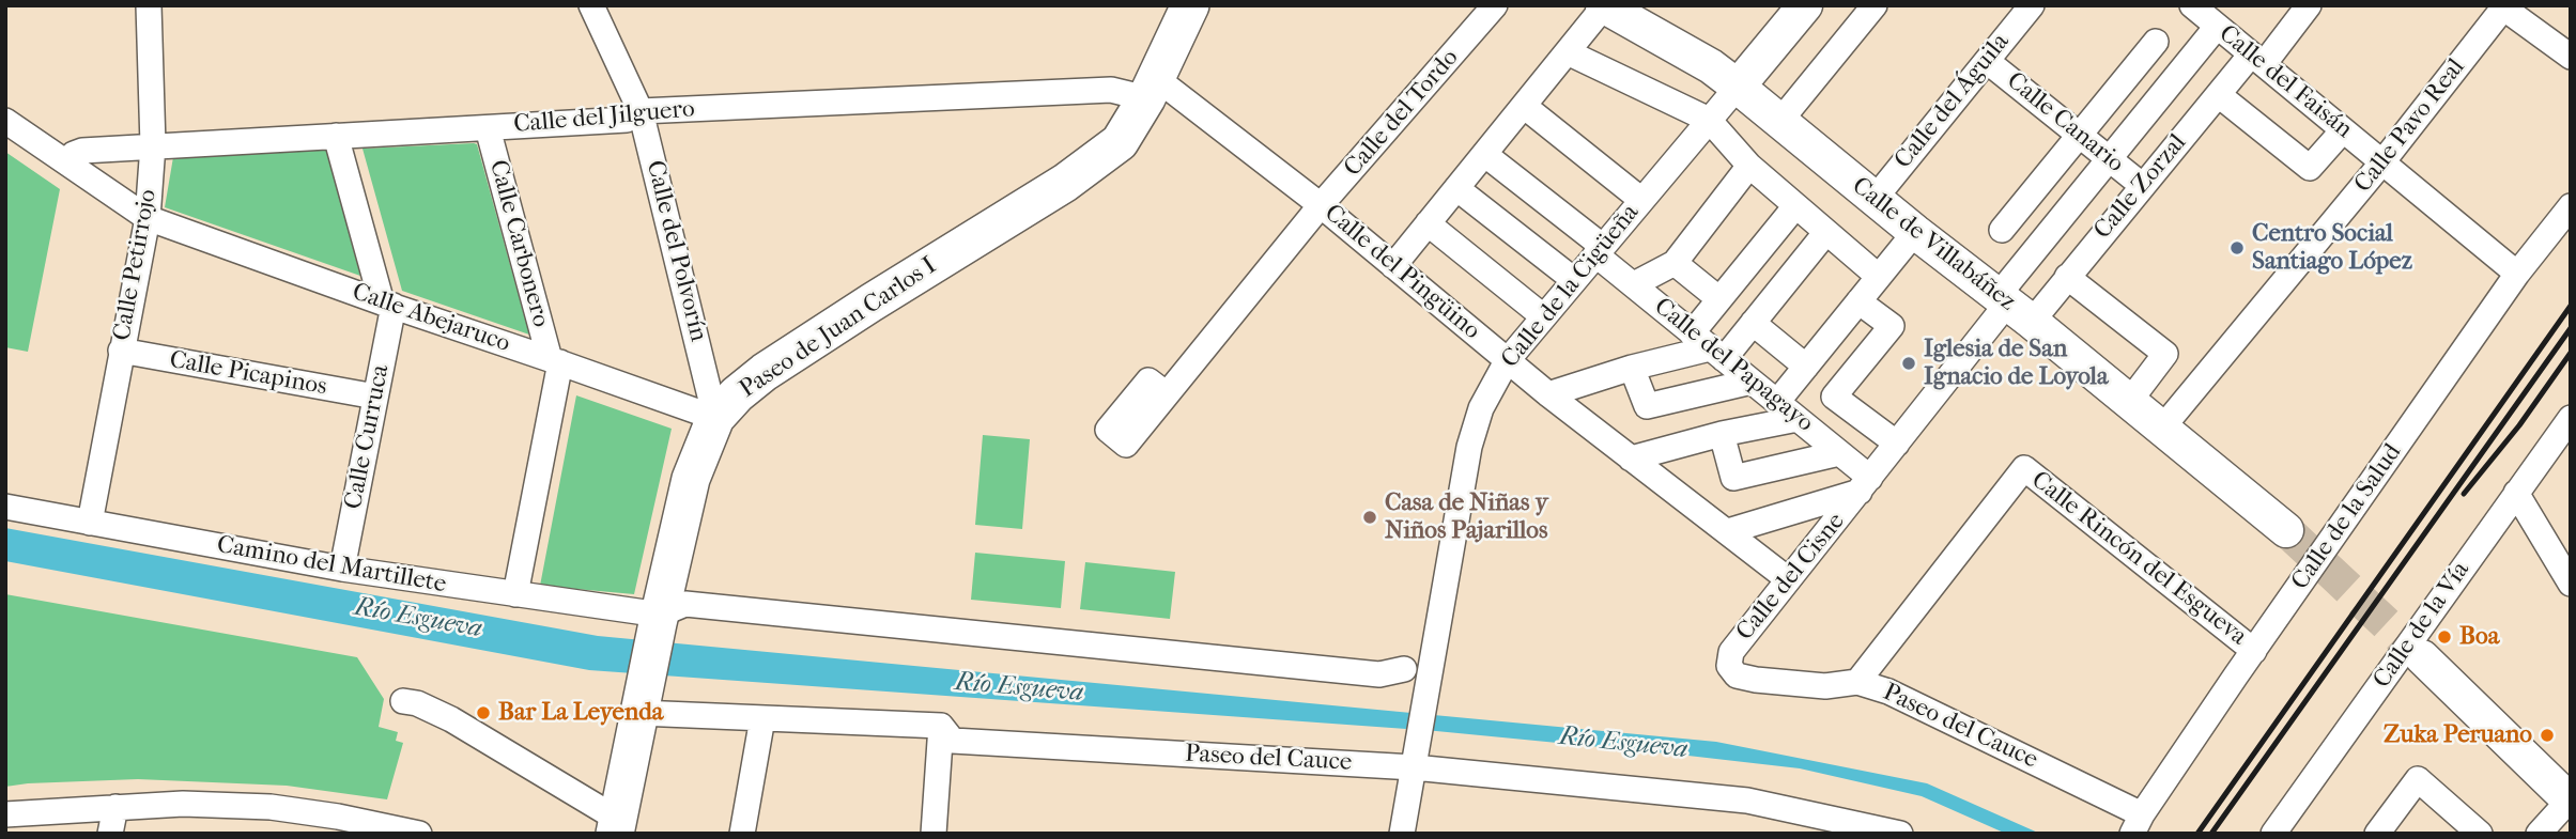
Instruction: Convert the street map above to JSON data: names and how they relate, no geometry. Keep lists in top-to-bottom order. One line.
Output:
{"streets":{"main road":["Calle de Villabáñez","Calle de la Cigüeña","Paseo de Juan Carlos I"],"street":["Calle del Faisán","Calle del Águila","Calle del Tordo","Calle del Jilguero","Calle Canario","Calle Pavo Real","Calle Zorzal","Calle Carbonero","Calle del Polvorín","Calle Petirrojo","Calle del Pingüino","Calle Abejaruco","Calle del Papagayo","Calle Picapinos","Calle Curruca","Calle de la Salud","Calle Rincón del Esgueva","Camino del Martillete","Calle del Cisne","Calle de la Vía","Paseo del Cauce"]},"crossings":[["Calle del Faisán","Calle Pavo Real"],["Calle del Faisán","Calle Zorzal"],["Calle del Faisán","Calle de la Salud"],["Calle del Águila","Calle Canario"],["Calle del Águila","Calle de Villabáñez"],["Calle del Tordo","Calle del Pingüino"],["Calle del Jilguero","Calle Carbonero"],["Calle del Jilguero","Calle del Polvorín"],["Calle del Jilguero","Calle Petirrojo"],["Calle del Jilguero","Calle del Pingüino"],["Calle del Jilguero","Calle Abejaruco"],["Calle del Jilguero","Paseo de Juan Carlos I"],["Calle del Jilguero","Calle Curruca"],["Calle Canario","Calle Zorzal"],["Calle Zorzal","Calle de Villabáñez"],["Calle Zorzal","Calle del Cisne"],["Calle Carbonero","Calle Abejaruco"],["Calle Carbonero","Camino del Martillete"],["Calle de Villabáñez","Calle de la Cigüeña"],["Calle de Villabáñez","Calle del Cisne"],["Calle del Polvorín","Calle Abejaruco"],["Calle del Polvorín","Paseo de Juan Carlos I"],["Calle Petirrojo","Calle Abejaruco"],["Calle Petirrojo","Calle Picapinos"],["Calle Petirrojo","Camino del Martillete"],["Calle del Pingüino","Calle de la Cigüeña"],["Calle del Pingüino","Paseo de Juan Carlos I"],["Calle del Pingüino","Calle del Cisne"],["Calle de la Cigüeña","Calle del Papagayo"],["Calle de la Cigüeña","Paseo del Cauce"],["Calle Abejaruco","Paseo de Juan Carlos I"],["Calle Abejaruco","Calle Curruca"],["Paseo de Juan Carlos I","Camino del Martillete"],["Paseo de Juan Carlos I","Paseo del Cauce"],["Calle del Papagayo","Calle del Cisne"],["Calle Picapinos","Calle Curruca"],["Calle Curruca","Camino del Martillete"],["Calle de la Salud","Calle Rincón del Esgueva"],["Calle de la Salud","Paseo del Cauce"],["Calle Rincón del Esgueva","Paseo del Cauce"],["Calle del Cisne","Paseo del Cauce"]],"water":["Río Esgueva"],"places":["Centro Social Santiago López","Iglesia de San Ignacio de Loyola","Casa de Niñas y Niños Pajarillos","Boa","Bar La Leyenda","Zuka Peruano"]}
